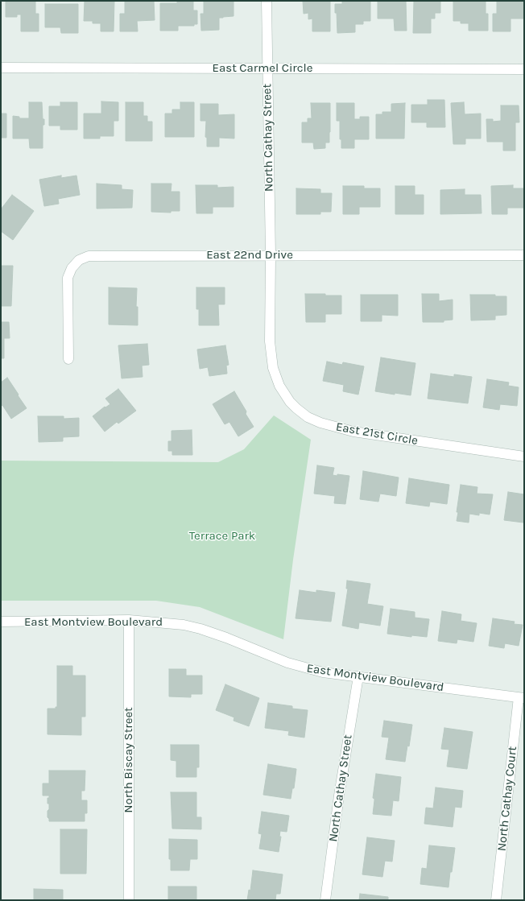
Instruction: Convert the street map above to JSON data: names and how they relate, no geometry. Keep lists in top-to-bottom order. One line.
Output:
{"streets":{"street":["East Carmel Circle","North Cathay Street","East 22nd Drive","East 21st Circle","East Montview Boulevard","North Biscay Street","North Cathay Court"]},"crossings":[["East Carmel Circle","North Cathay Street"],["North Cathay Street","East 22nd Drive"],["North Cathay Street","East 21st Circle"],["North Cathay Street","East Montview Boulevard"],["East 22nd Drive","East 21st Circle"],["East Montview Boulevard","North Biscay Street"],["East Montview Boulevard","North Cathay Court"]],"parks":["Terrace Park"]}
